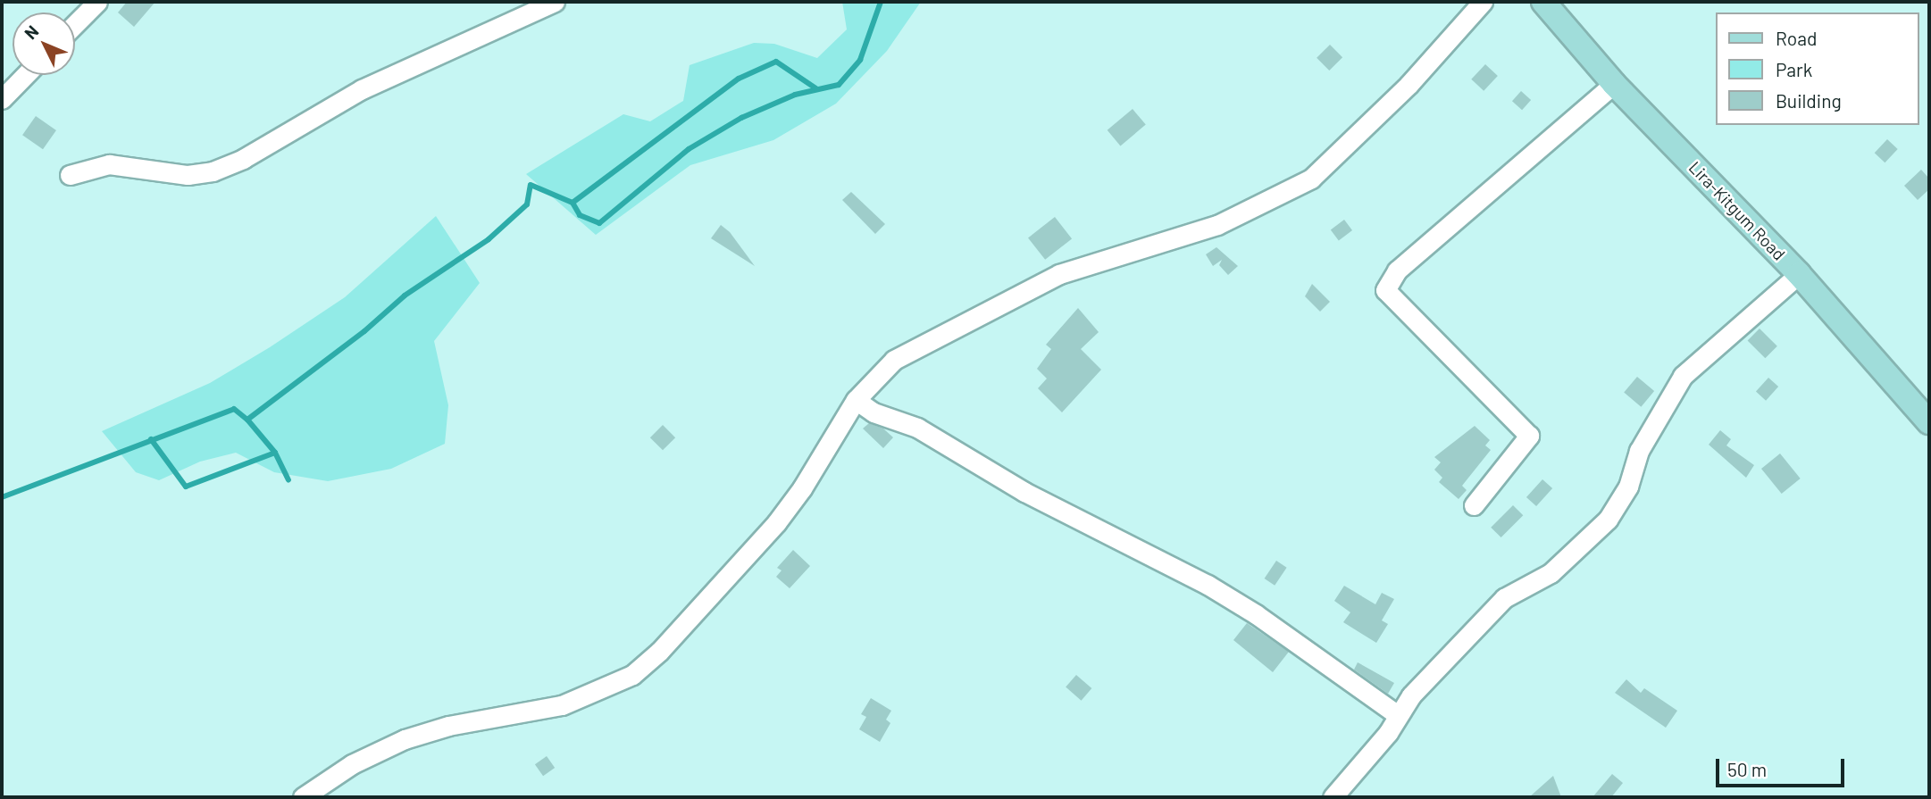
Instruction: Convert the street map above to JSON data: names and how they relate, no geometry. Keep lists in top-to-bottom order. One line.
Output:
{"streets":{"main road":["Lira-Kitgum Road"]},"legend":["Road","Park","Building"],"scale_bar":"50 m","north":"top left"}
